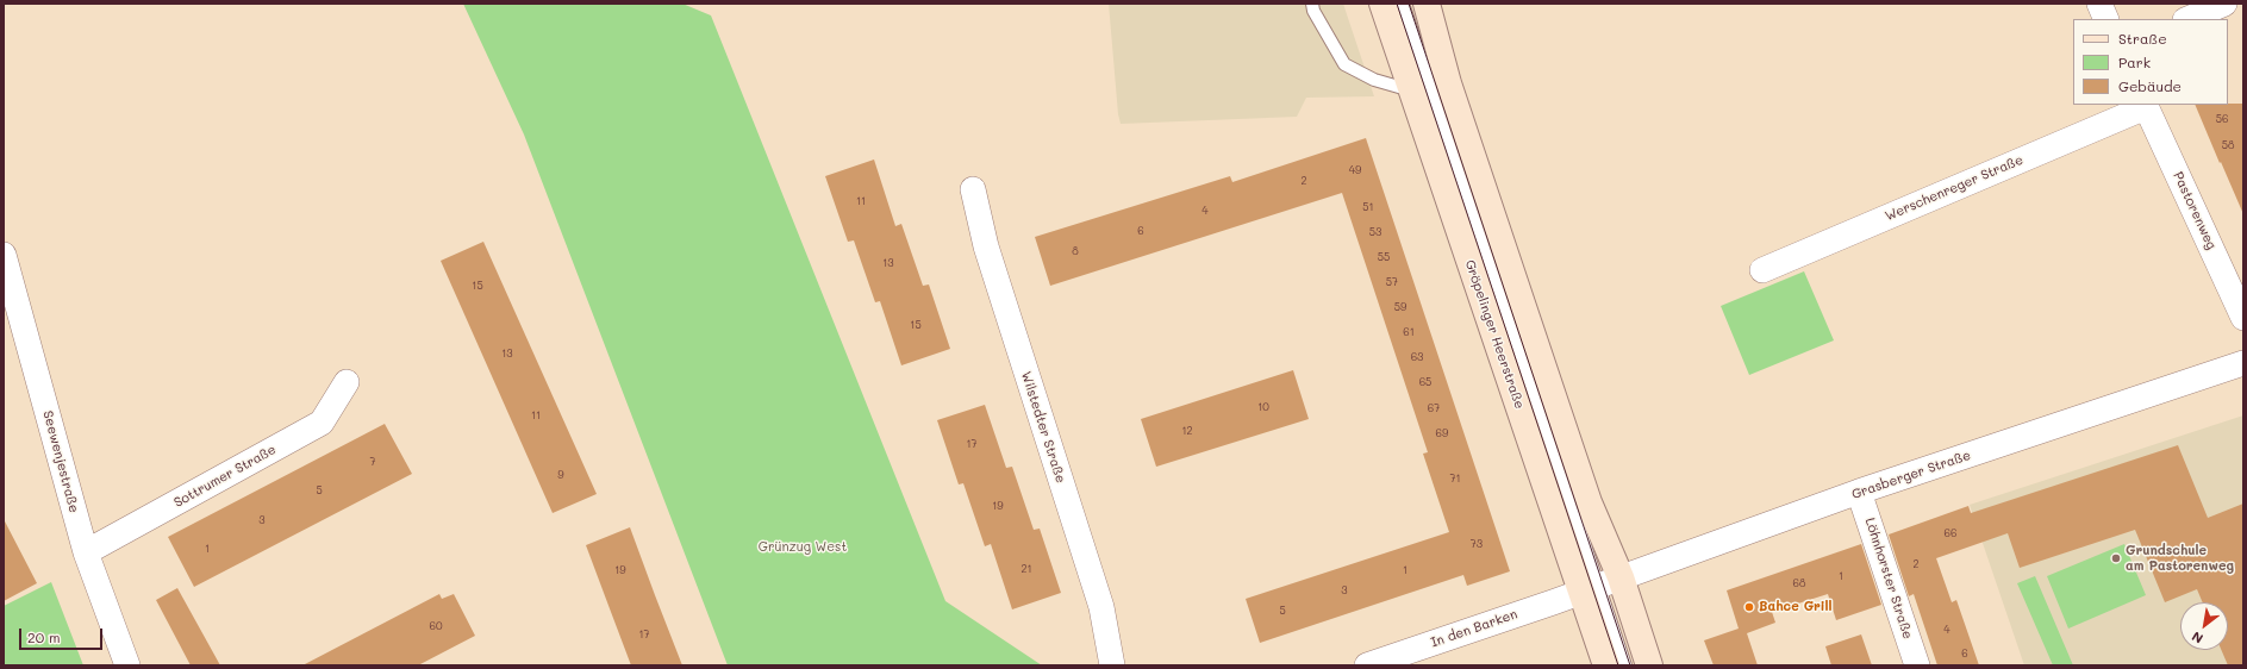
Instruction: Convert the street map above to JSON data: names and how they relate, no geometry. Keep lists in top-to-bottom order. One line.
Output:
{"streets":{"main road":["Gröpelinger Heerstraße"],"street":["Werschenreger Straße","Pastorenweg","Wilstedter Straße","Seewenjestraße","Grasberger Straße","Sottrumer Straße","Löhnhorster Straße","In den Barken"]},"crossings":[["Werschenreger Straße","Pastorenweg"],["Gröpelinger Heerstraße","Grasberger Straße"],["Gröpelinger Heerstraße","In den Barken"],["Seewenjestraße","Sottrumer Straße"],["Grasberger Straße","Löhnhorster Straße"],["Grasberger Straße","In den Barken"]],"parks":["Grünzug West"],"places":["Grundschule am Pastorenweg","Bahce Grill"],"house_numbers":["56","58","49","2","11","51","4","6","53","8","55","13","57","15","59","15","61","13","63","65","10","67","11","12","69","17","7","9","71","5","19","3","66","73","1","2","21","19","1","1","68","3","5","60","4","17","6"],"legend":["Straße","Park","Gebäude"],"scale_bar":"20 m","north":"bottom left"}
